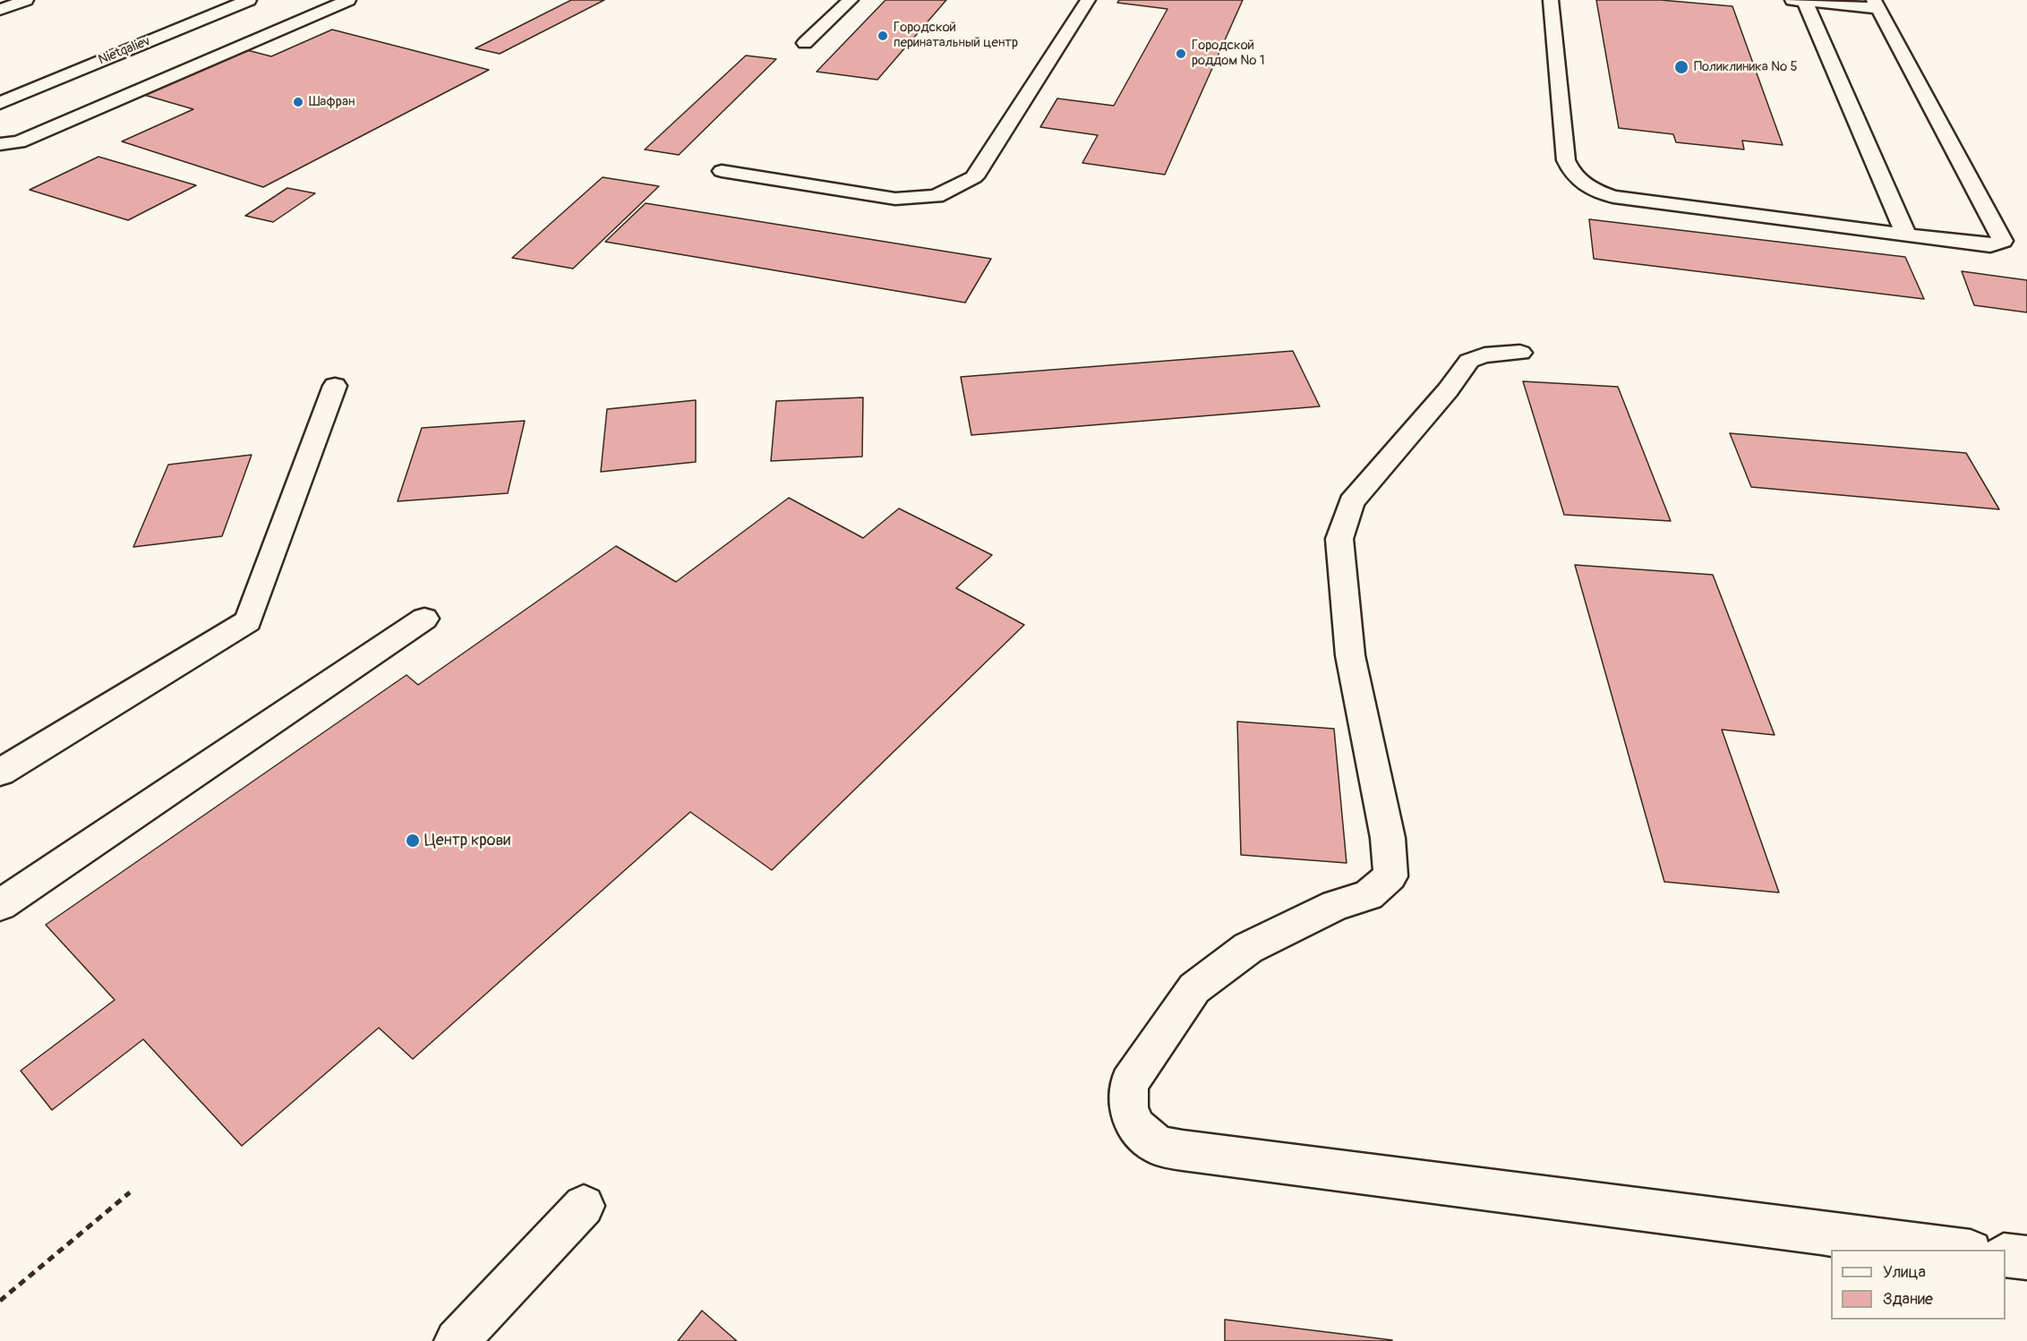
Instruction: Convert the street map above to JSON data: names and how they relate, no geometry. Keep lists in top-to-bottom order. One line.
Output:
{"streets":{"street":["Nietqaliev"]},"places":["Городской перинатальный центр","Городской роддом № 1","Поликлиника № 5","Шафран","Центр крови"],"legend":["Улица","Здание"]}
